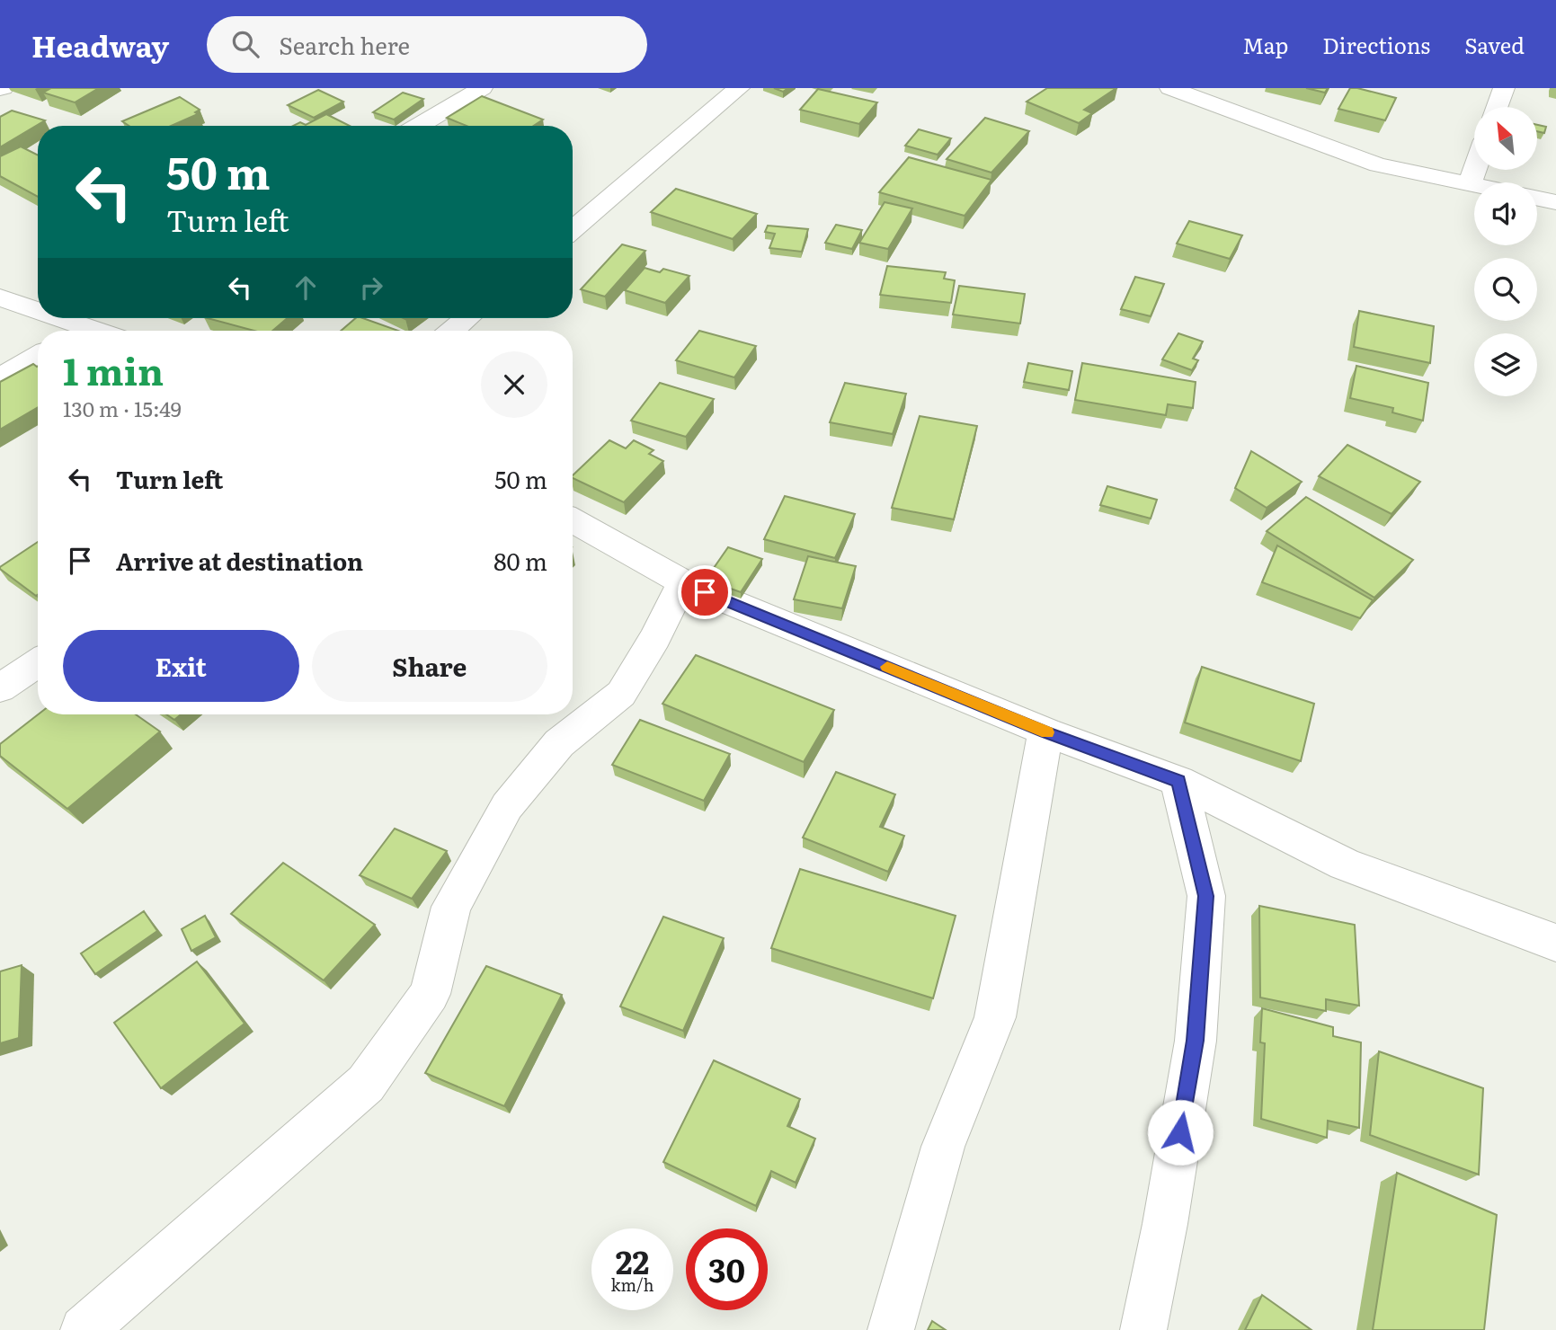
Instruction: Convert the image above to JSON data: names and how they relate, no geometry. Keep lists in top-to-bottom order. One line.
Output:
{"north":"top left","page":{"header":"Headway","search":"Search here","nav":["Map","Directions","Saved"],"turn":["50 m","Turn left"],"heading":["1 min","130 m · 15:49"],"list":[{"name":"Turn left","value":"50 m"},{"name":"Arrive at destination","value":"80 m"}],"buttons":["Exit","Share"],"speed":"22 km/h","limit":"30"}}
